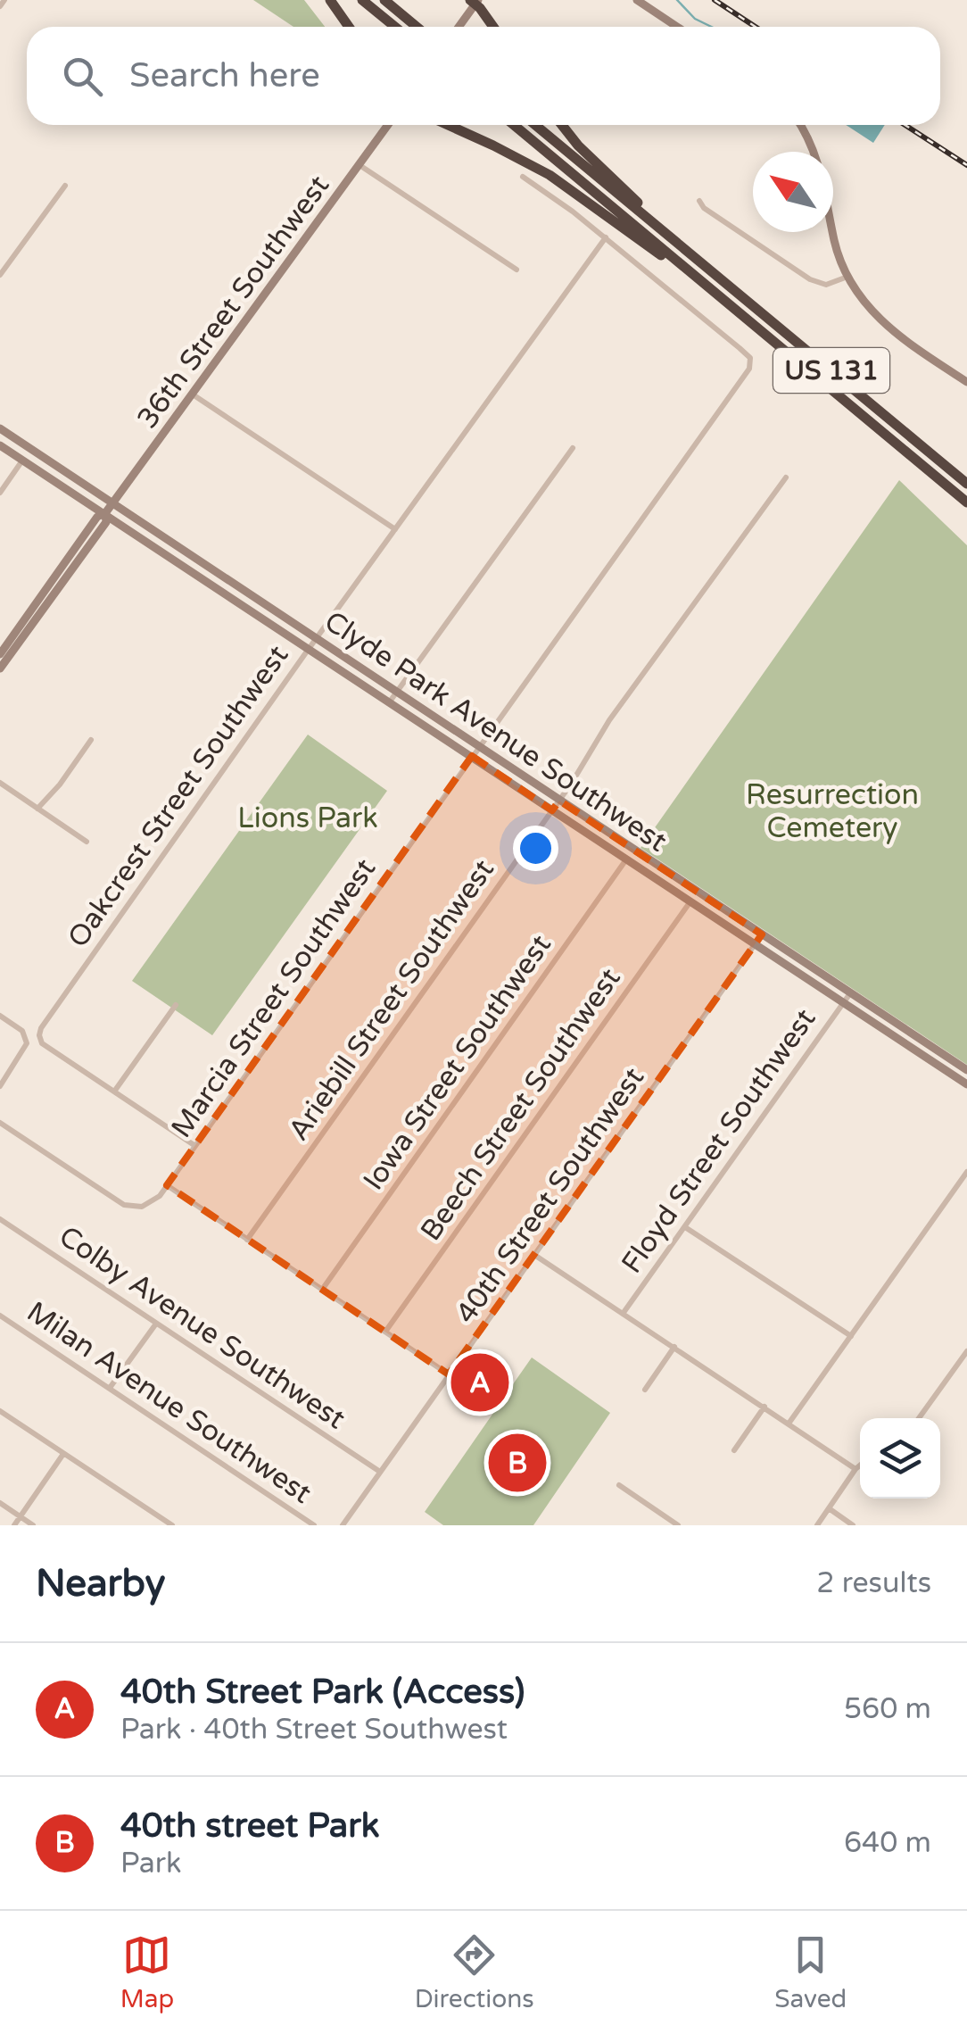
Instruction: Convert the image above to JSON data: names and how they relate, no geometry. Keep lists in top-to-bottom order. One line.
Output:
{"streets":{"highway":["US 131"],"main road":["36th Street Southwest","Clyde Park Avenue Southwest"],"street":["Oakcrest Street Southwest","Marcia Street Southwest","Ariebill Street Southwest","Iowa Street Southwest","Beech Street Southwest","Floyd Street Southwest","40th Street Southwest","Colby Avenue Southwest","Milan Avenue Southwest"]},"crossings":[["36th Street Southwest","Clyde Park Avenue Southwest"],["Clyde Park Avenue Southwest","Oakcrest Street Southwest"],["Clyde Park Avenue Southwest","Marcia Street Southwest"],["Clyde Park Avenue Southwest","Ariebill Street Southwest"],["Clyde Park Avenue Southwest","Iowa Street Southwest"],["Clyde Park Avenue Southwest","Beech Street Southwest"],["Clyde Park Avenue Southwest","Floyd Street Southwest"],["Clyde Park Avenue Southwest","40th Street Southwest"],["Oakcrest Street Southwest","Marcia Street Southwest"],["40th Street Southwest","Colby Avenue Southwest"]],"parks":["Resurrection Cemetery","Lions Park"],"north":"top left","page":{"search":"Search here","pins":["A","B"],"heading":["Nearby","2 results"],"list":[{"mark":"A","name":"40th Street Park (Access)","note":"Park · 40th Street Southwest","value":"560 m"},{"mark":"B","name":"40th street Park","note":"Park","value":"640 m"}],"nav":["Map","Directions","Saved"]}}
